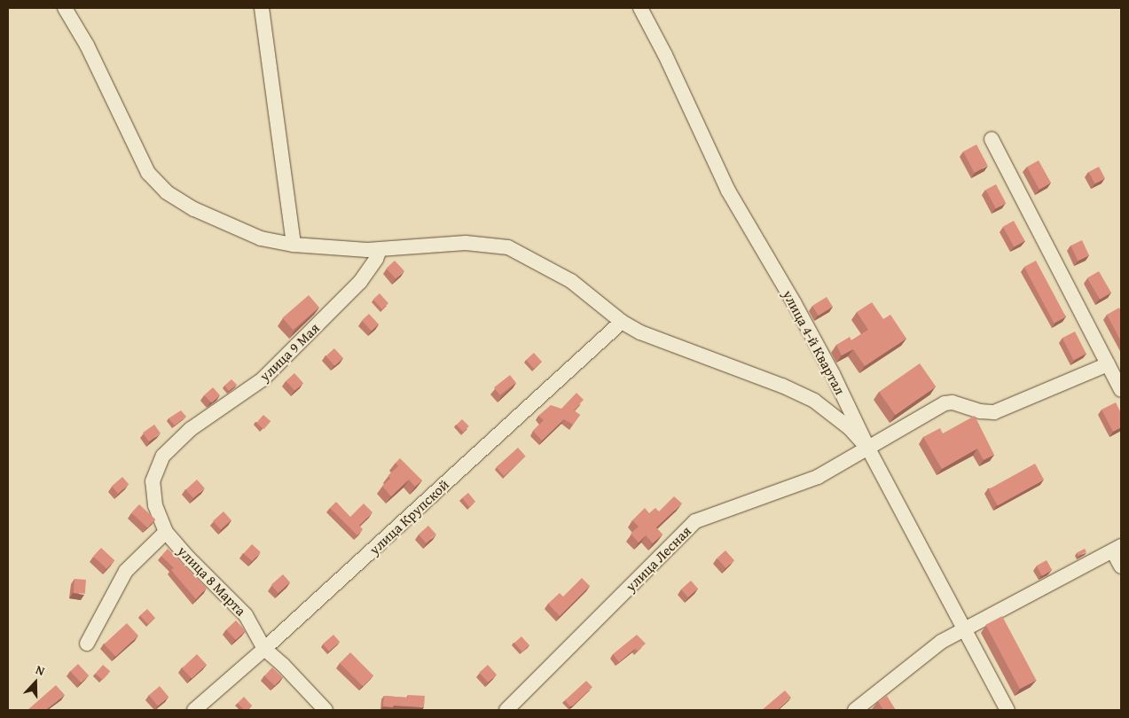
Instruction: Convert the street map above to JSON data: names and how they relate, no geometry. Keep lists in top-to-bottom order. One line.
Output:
{"streets":{"street":["улица 4-й Квартал","улица 9 Мая","улица Крупской","улица Лесная","улица 8 Марта"]},"crossings":[["улица 4-й Квартал","улица Лесная"],["улица 9 Мая","улица 8 Марта"],["улица Крупской","улица 8 Марта"]],"north":"top"}
